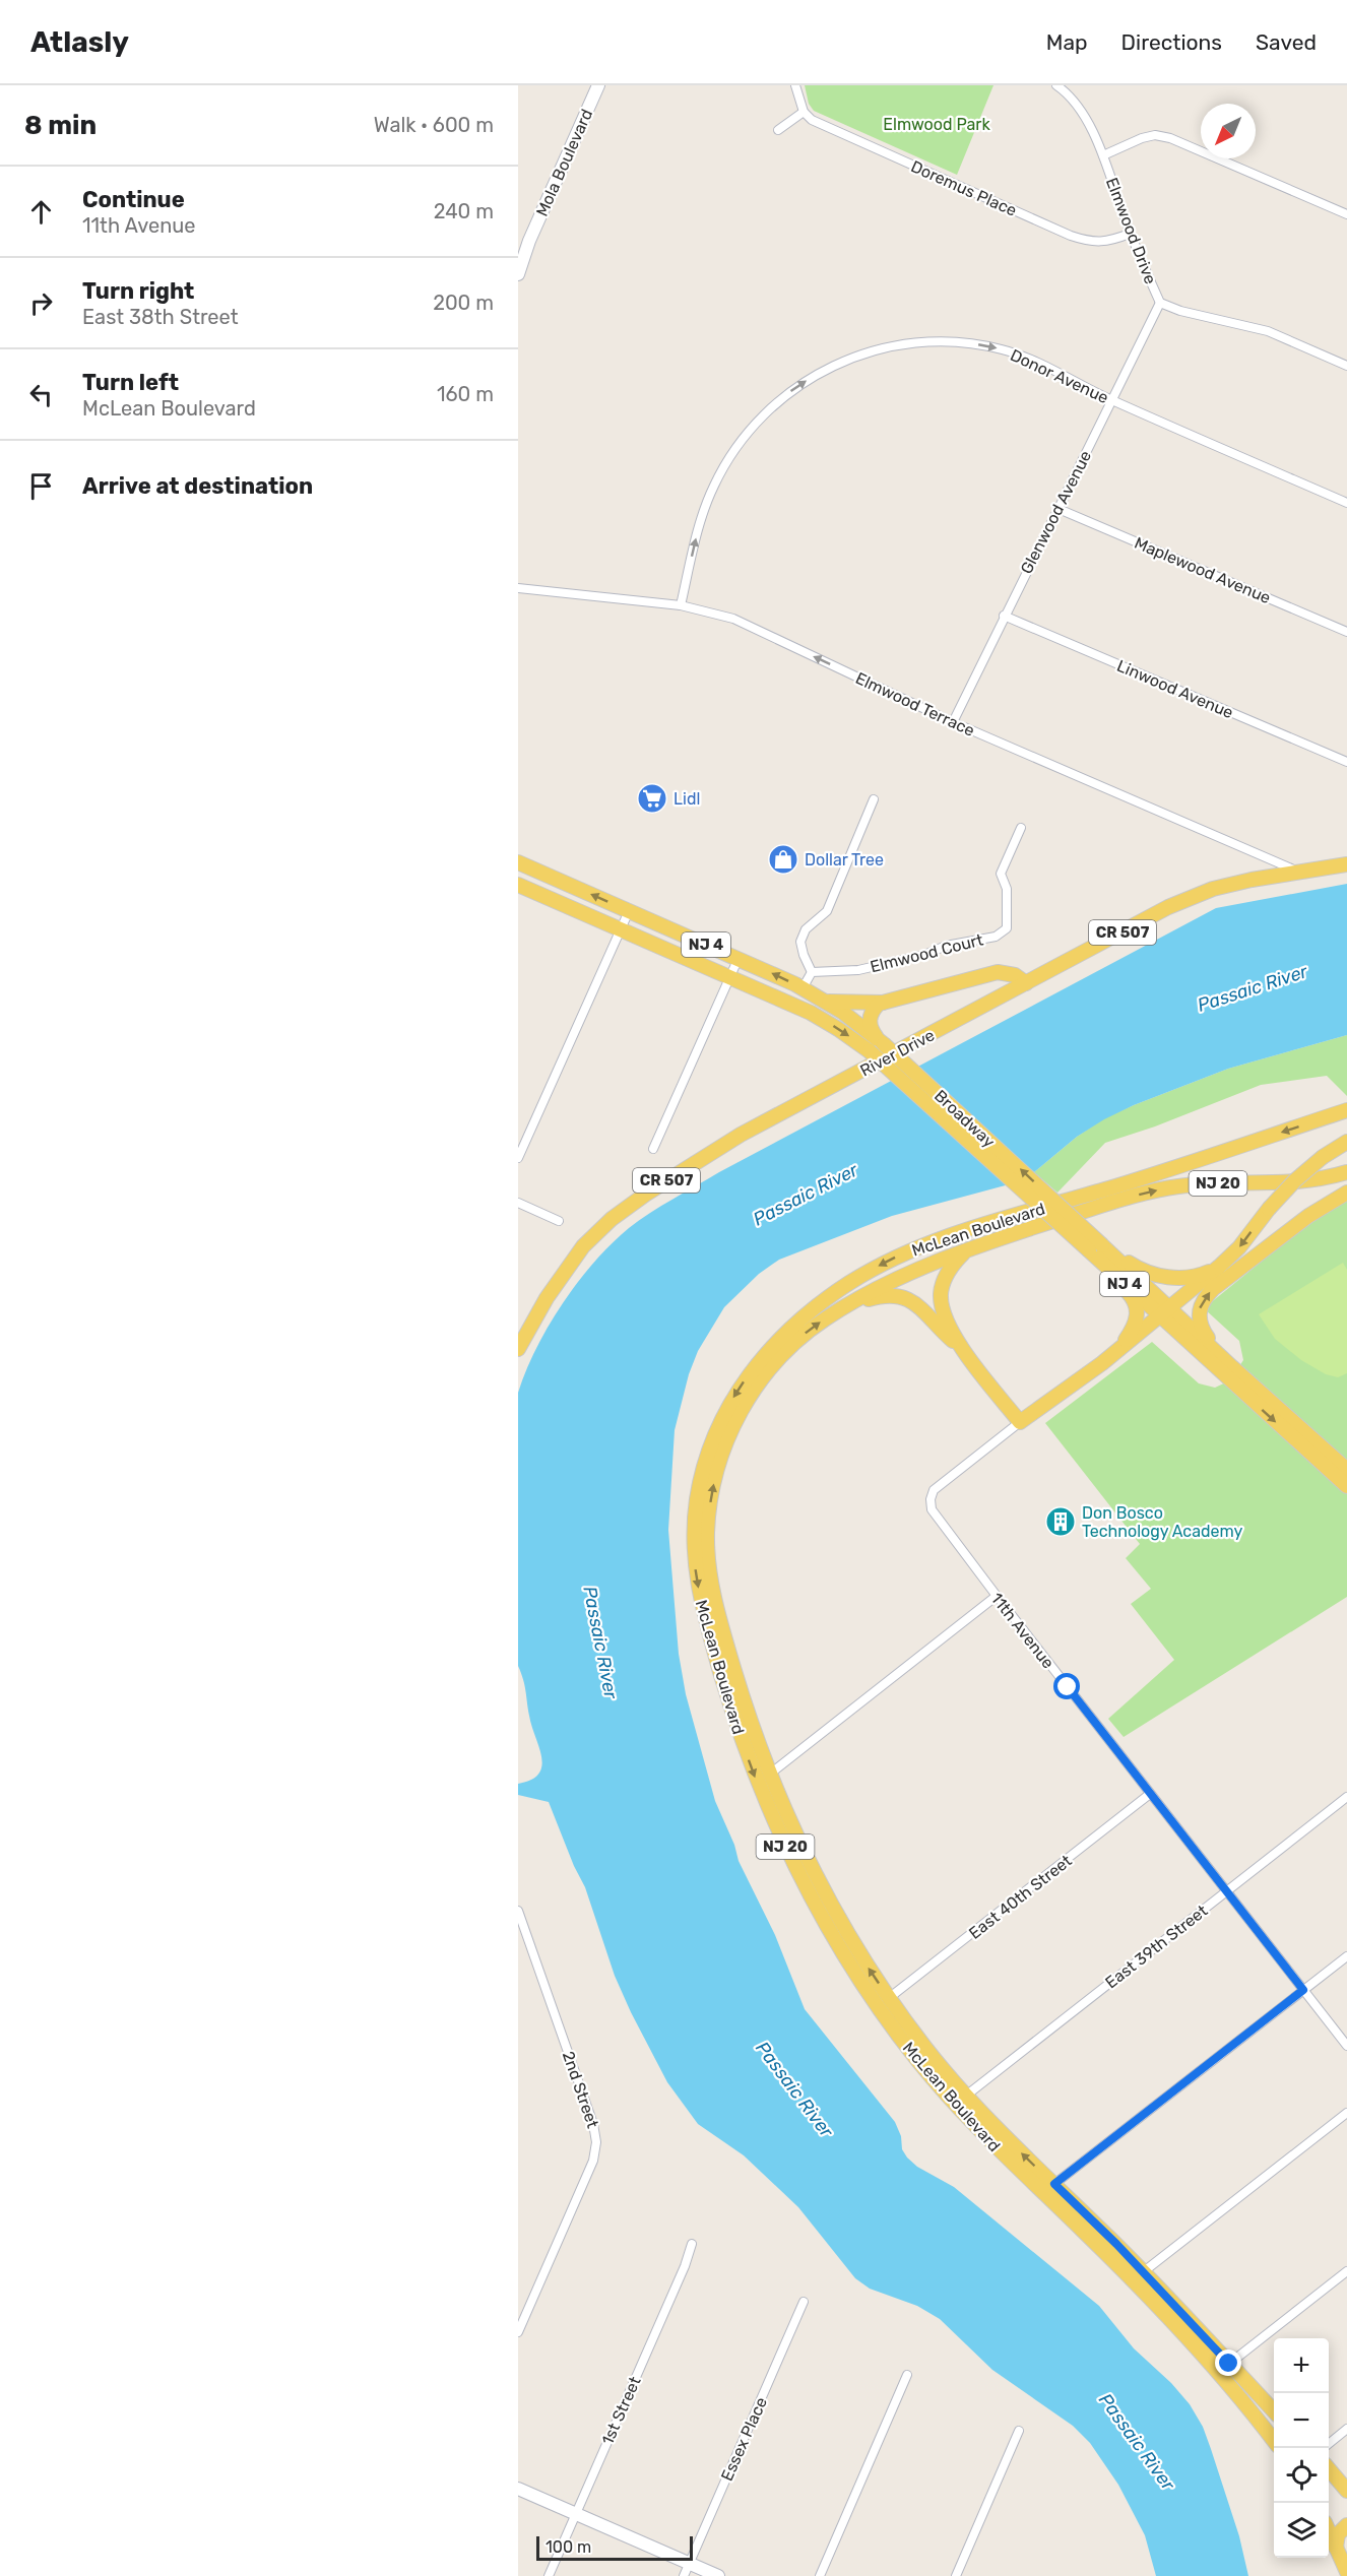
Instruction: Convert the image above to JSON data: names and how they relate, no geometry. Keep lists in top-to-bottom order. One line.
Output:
{"streets":{"main road":["Mola Boulevard","CR 507","NJ 4","River Drive","Broadway","NJ 20","McLean Boulevard"],"street":["Doremus Place","Elmwood Drive","Donor Avenue","Glenwood Avenue","Maplewood Avenue","Linwood Avenue","Elmwood Terrace","Elmwood Court","11th Avenue","East 40th Street","East 39th Street","2nd Street","1st Street","Essex Place"]},"crossings":[["Doremus Place","Elmwood Drive"],["Elmwood Drive","Glenwood Avenue"],["Donor Avenue","Glenwood Avenue"],["Donor Avenue","Elmwood Terrace"],["Glenwood Avenue","Maplewood Avenue"],["Glenwood Avenue","Linwood Avenue"],["Glenwood Avenue","Elmwood Terrace"],["Elmwood Terrace","River Drive"],["McLean Boulevard","East 40th Street"],["McLean Boulevard","East 39th Street"],["11th Avenue","East 40th Street"],["11th Avenue","East 39th Street"]],"one_way":["Donor Avenue","Elmwood Terrace"],"water":["Passaic River"],"parks":["Elmwood Park"],"places":{"supermarket":["Lidl"],"shop":["Dollar Tree"],"building":["Don Bosco Technology Academy"]},"scale_bar":"100 m","north":"bottom left","page":{"header":"Atlasly","nav":["Map","Directions","Saved"],"heading":["8 min","Walk · 600 m"],"list":[["Continue","11th Avenue","240 m"],["Turn right","East 38th Street","200 m"],["Turn left","McLean Boulevard","160 m"],"Arrive at destination"],"map_buttons":["+","−"],"scale":"100 m"}}
